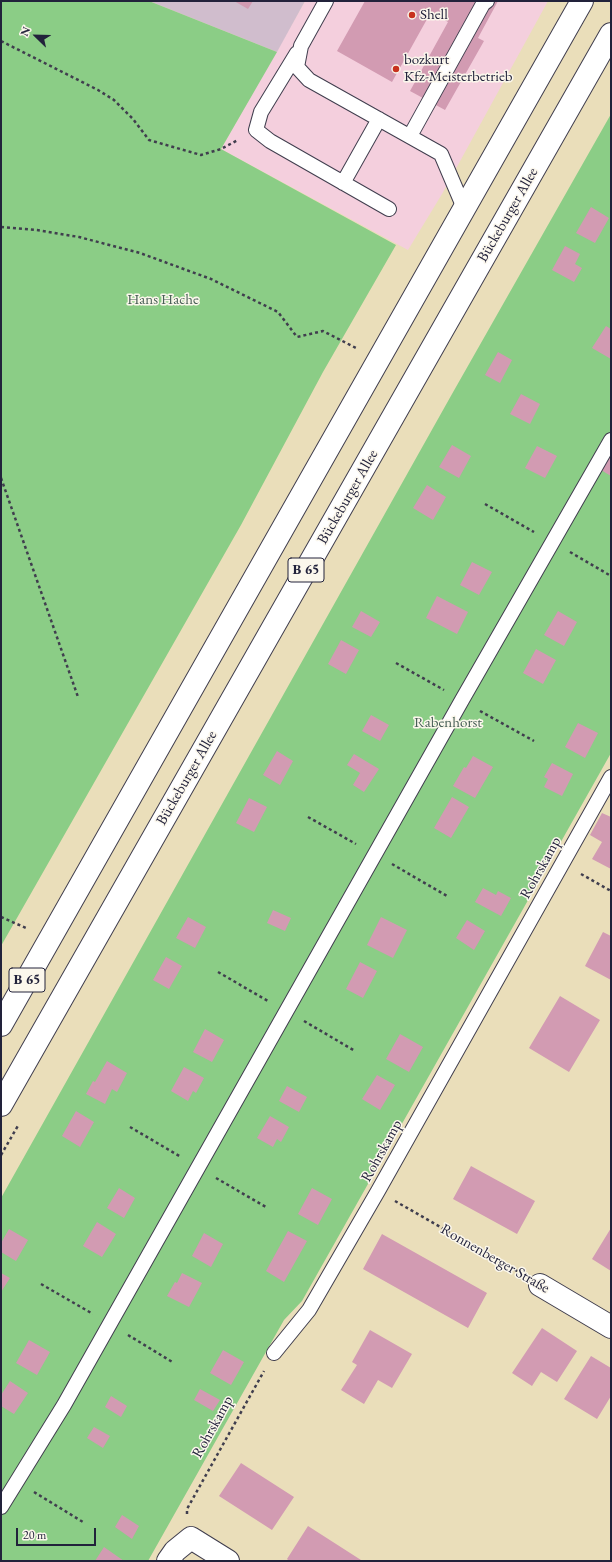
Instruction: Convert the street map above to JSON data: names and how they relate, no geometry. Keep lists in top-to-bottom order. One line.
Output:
{"streets":{"main road":["Bückeburger Allee","B 65","Ronnenberger Straße"],"lane":["Rohrskamp"]},"crossings":[["Rohrskamp","Ronnenberger Straße"]],"parks":["Hans Hache","Rabenhorst"],"places":["Shell","bozkurt Kfz-Meisterbetrieb"],"scale_bar":"20 m","north":"top left"}
